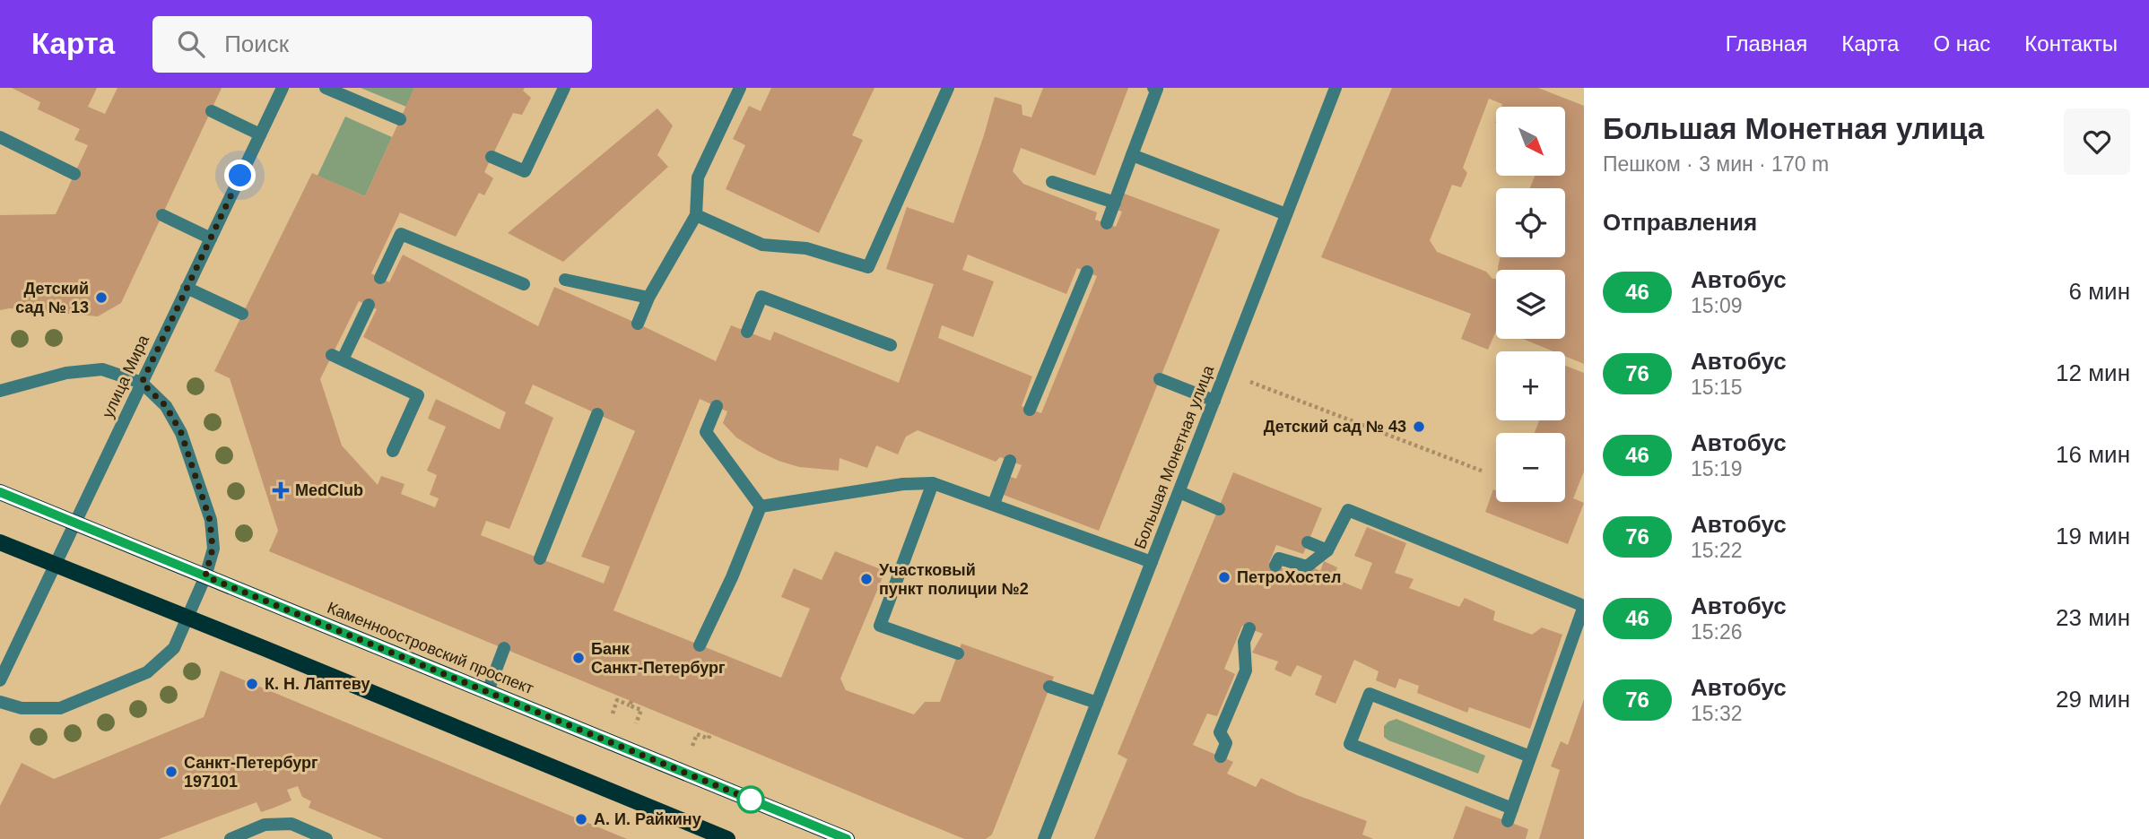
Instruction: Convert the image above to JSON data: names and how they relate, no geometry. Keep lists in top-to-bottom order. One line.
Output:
{"streets":{"main road":["Каменноостровский проспект"],"street":["улица Мира","Большая Монетная улица"]},"crossings":[["улица Мира","Каменноостровский проспект"]],"places":{"other":["Детский сад № 13","Детский сад № 43","ПетроХостел","Участковый пункт полиции №2","Банк Санкт-Петербург","К. Н. Лаптеву","Санкт-Петербург 197101","А. И. Райкину"],"health":["MedClub"]},"lines":["bus line 46"],"north":"bottom right","page":{"header":"Карта","search":"Поиск","nav":["Главная","Карта","О нас","Контакты"],"heading":[["Большая Монетная улица","Пешком · 3 мин · 170 m"],"Отправления"],"map_buttons":["+","−"],"list":[{"mark":"46","name":"Автобус","note":"15:09","value":"6 мин"},{"mark":"76","name":"Автобус","note":"15:15","value":"12 мин"},{"mark":"46","name":"Автобус","note":"15:19","value":"16 мин"},{"mark":"76","name":"Автобус","note":"15:22","value":"19 мин"},{"mark":"46","name":"Автобус","note":"15:26","value":"23 мин"},{"mark":"76","name":"Автобус","note":"15:32","value":"29 мин"}]}}
